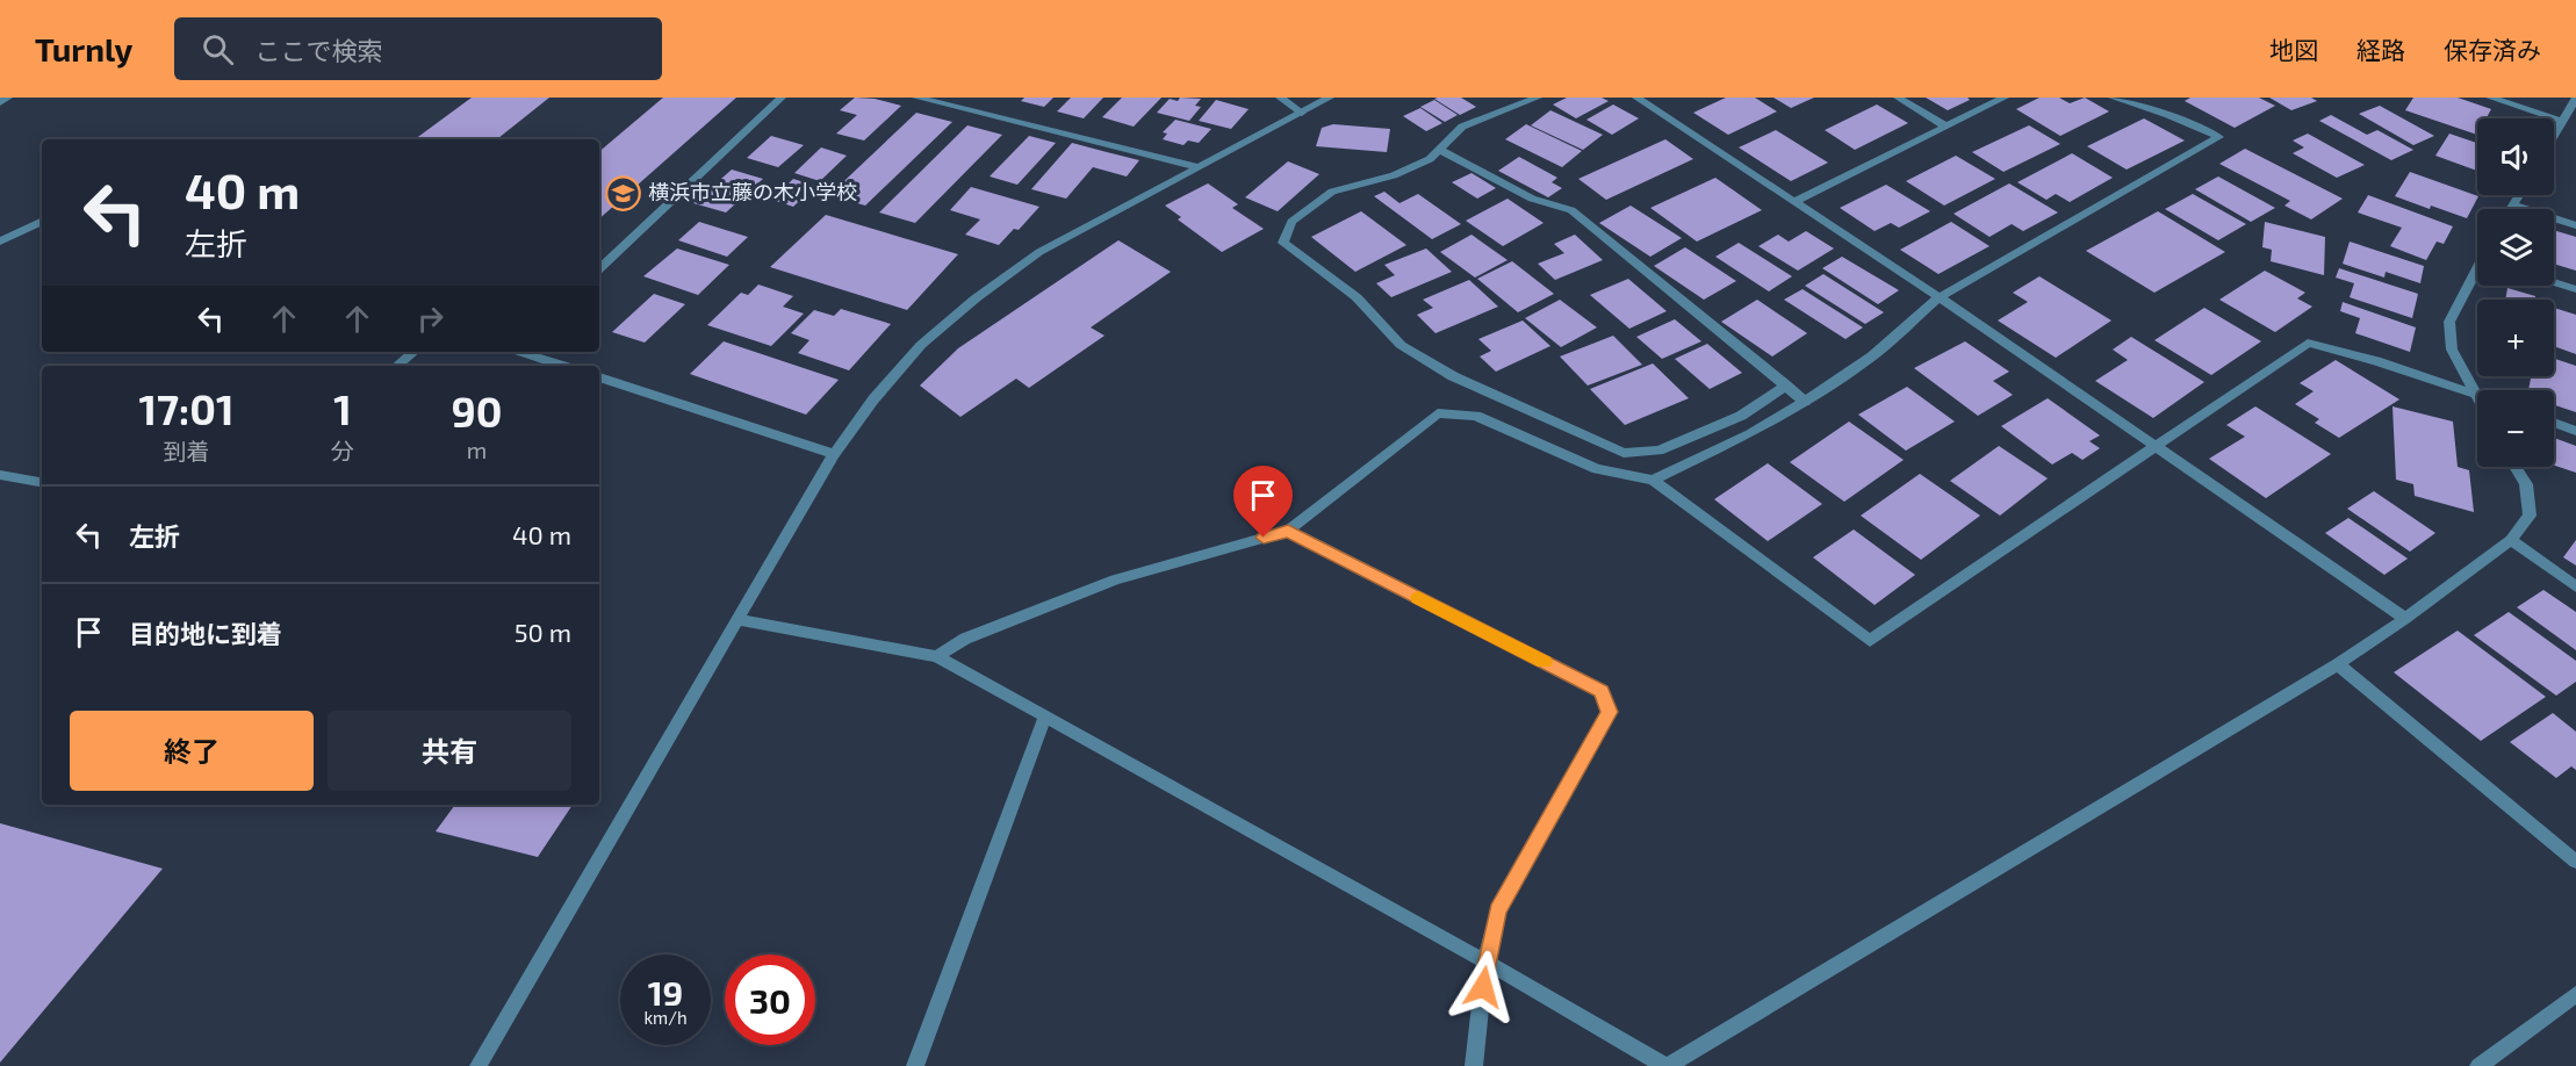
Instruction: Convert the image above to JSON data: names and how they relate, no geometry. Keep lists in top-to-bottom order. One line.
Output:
{"places":{"school or university":["横浜市立藤の木小学校"]},"page":{"header":"Turnly","search":"ここで検索","nav":["地図","経路","保存済み"],"map_buttons":["+","−"],"turn":["40 m","左折"],"eta":["17:01","到着","1","分","90","m"],"list":[{"name":"左折","value":"40 m"},{"name":"目的地に到着","value":"50 m"}],"buttons":["終了","共有"],"speed":"19 km/h","limit":"30"}}
